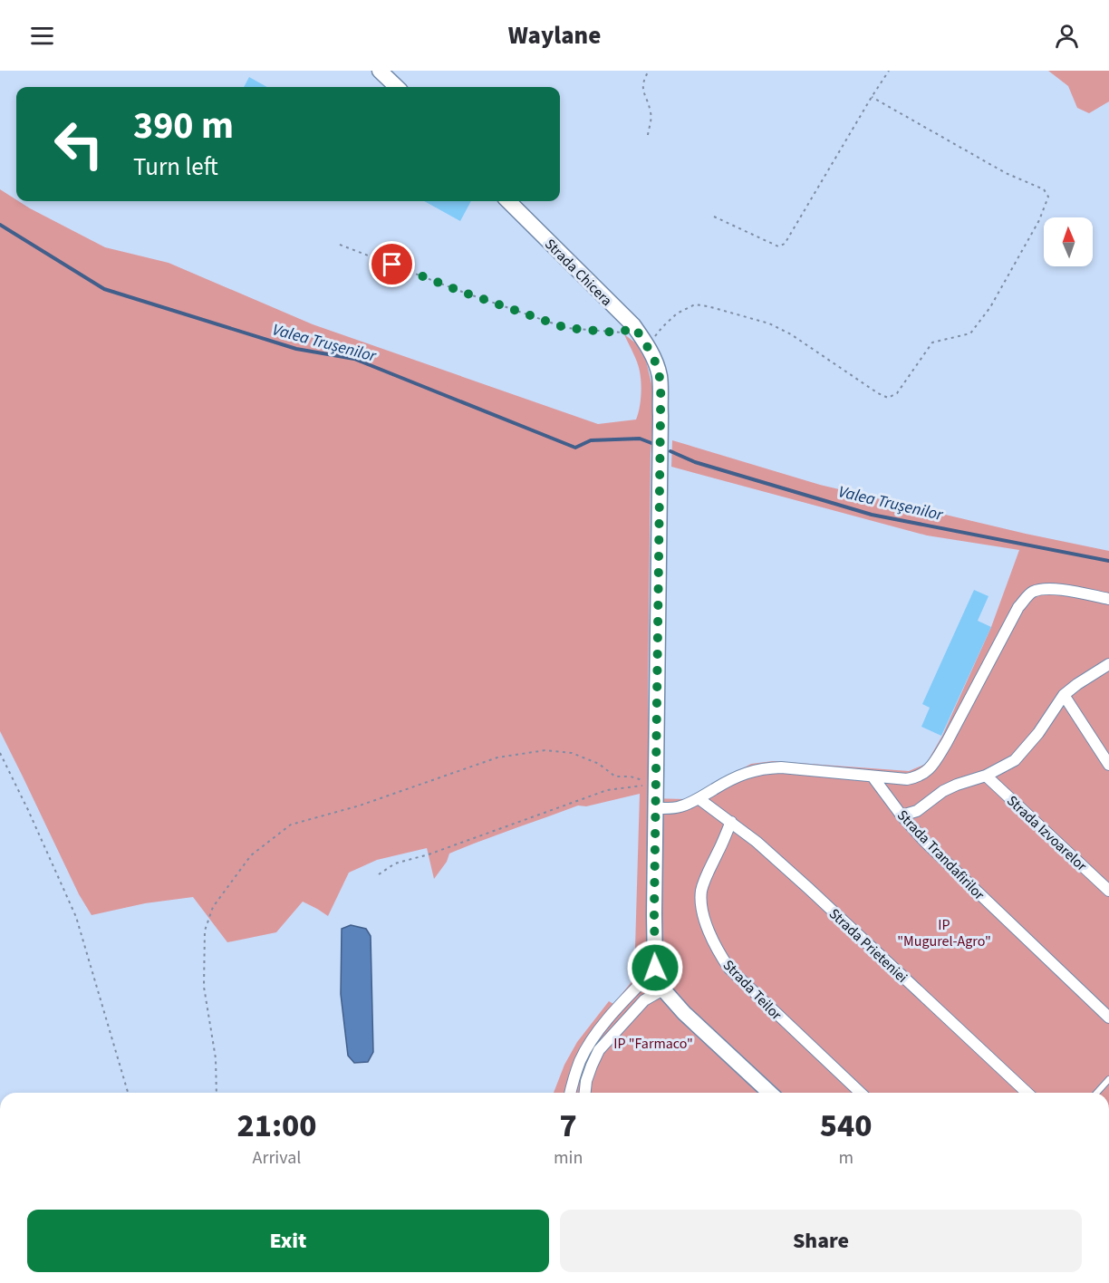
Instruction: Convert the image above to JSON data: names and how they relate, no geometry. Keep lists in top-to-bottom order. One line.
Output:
{"streets":{"street":["Strada Chicera","Strada Izvoarelor","Strada Trandafirilor","Strada Prieteniei","Strada Teilor"]},"crossings":[["Strada Prieteniei","Strada Teilor"]],"water":["Valea Trușenilor"],"parks":["IP \"Mugurel-Agro\"","IP \"Farmaco\""],"north":"top","page":{"header":"Waylane","turn":["390 m","Turn left"],"eta":["21:00","Arrival","7","min","540","m"],"buttons":["Exit","Share"]}}
